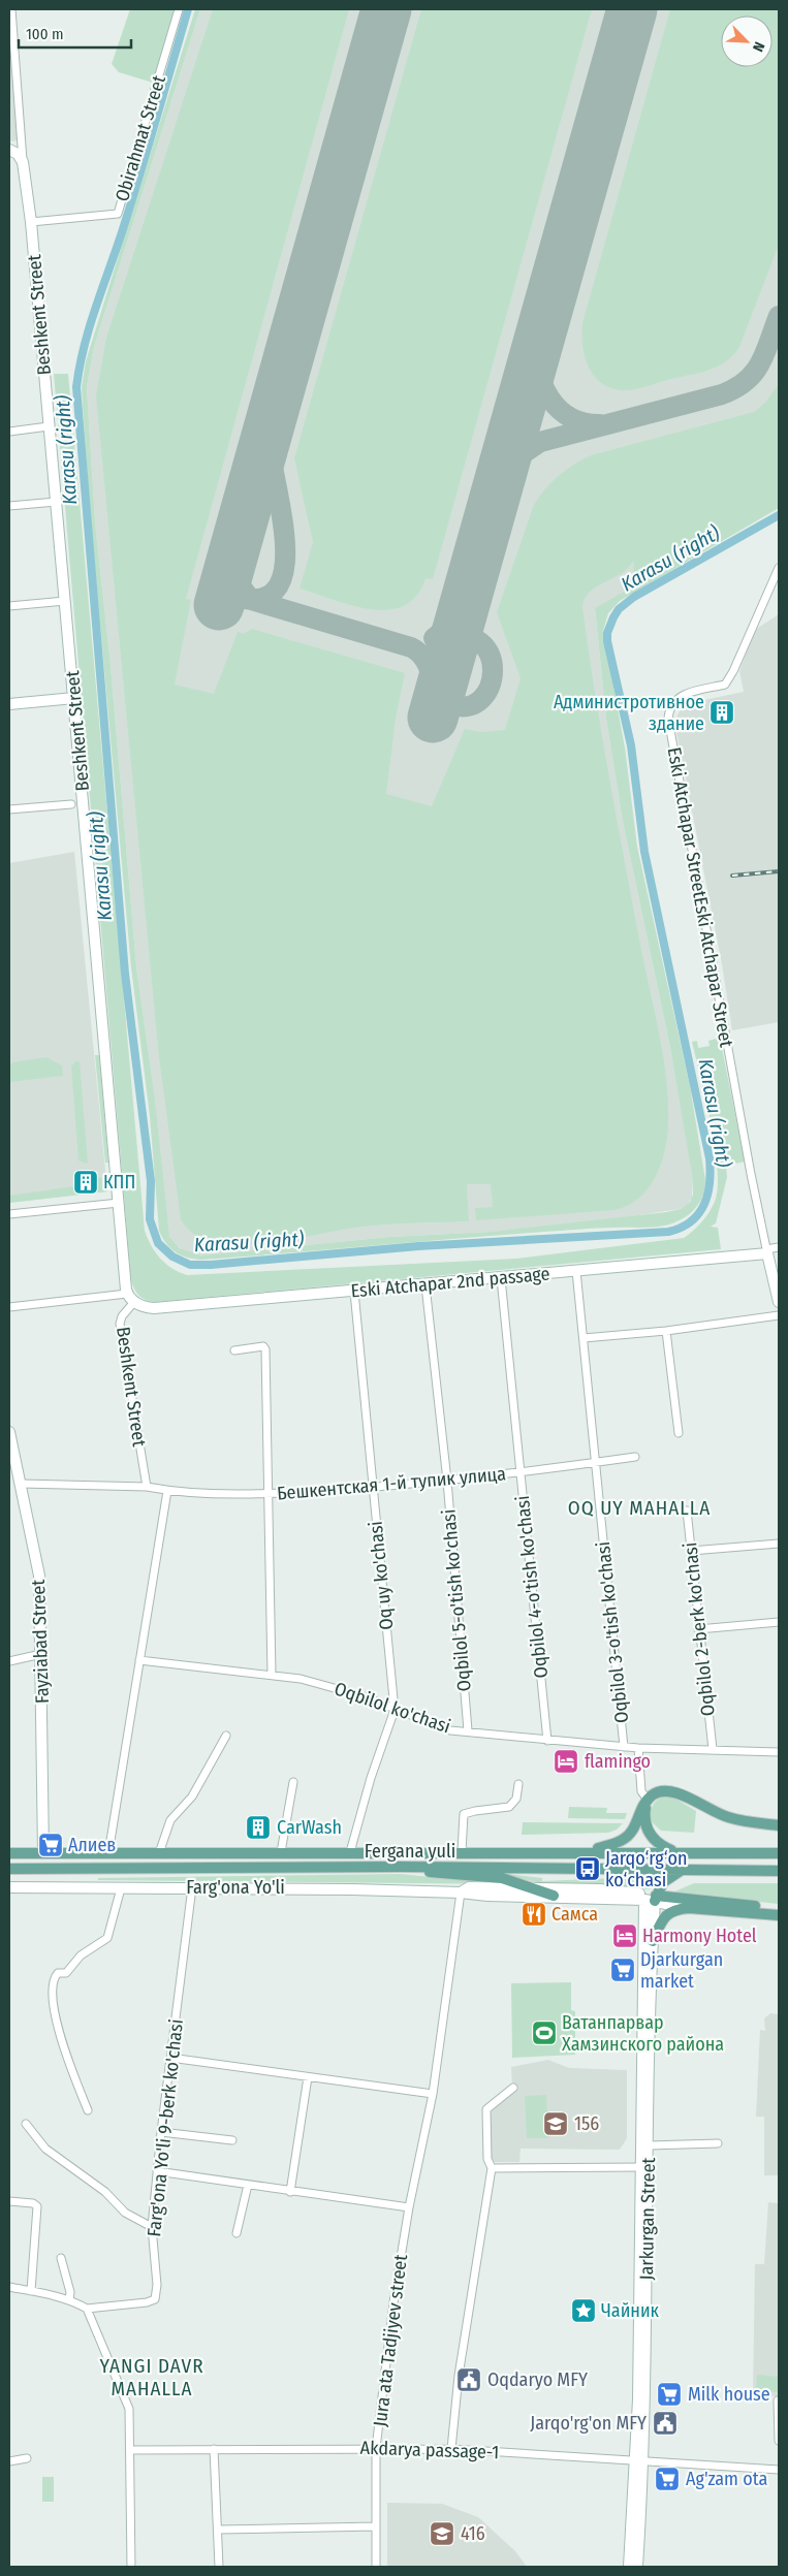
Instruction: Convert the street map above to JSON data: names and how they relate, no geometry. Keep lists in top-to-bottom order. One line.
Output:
{"streets":{"main road":["Fergana yuli"],"street":["Obirahmat Street","Beshkent Street","Eski Atchapar 2nd passage","Бешкентская 1-й тупик улица","Oq uy ko'chasi","Oqbilol 4-o'tish ko'chasi","Oqbilol 5-o'tish ko'chasi","Oqbilol 2-berk ko'chasi","Oqbilol 3-o'tish ko'chasi","Fayziabad Street","Oqbilol ko'chasi","Farg'ona Yo'li","Farg'ona Yo'li 9-berk ko'chasi","Jarkurgan Street","Jura аta Tadjiyev street","Akdarya passage-1"]},"crossings":[["Obirahmat Street","Beshkent Street"],["Beshkent Street","Eski Atchapar 2nd passage"],["Beshkent Street","Бешкентская 1-й тупик улица"],["Eski Atchapar 2nd passage","Oq uy ko'chasi"],["Eski Atchapar 2nd passage","Oqbilol 4-o'tish ko'chasi"],["Eski Atchapar 2nd passage","Oqbilol 5-o'tish ko'chasi"],["Eski Atchapar 2nd passage","Oqbilol 3-o'tish ko'chasi"],["Бешкентская 1-й тупик улица","Oq uy ko'chasi"],["Бешкентская 1-й тупик улица","Oqbilol 4-o'tish ko'chasi"],["Бешкентская 1-й тупик улица","Oqbilol 5-o'tish ko'chasi"],["Бешкентская 1-й тупик улица","Oqbilol 3-o'tish ko'chasi"],["Бешкентская 1-й тупик улица","Fayziabad Street"],["Oq uy ko'chasi","Oqbilol ko'chasi"],["Oq uy ko'chasi","Fergana yuli"],["Oqbilol 4-o'tish ko'chasi","Oqbilol ko'chasi"],["Oqbilol 5-o'tish ko'chasi","Oqbilol ko'chasi"],["Oqbilol 2-berk ko'chasi","Oqbilol ko'chasi"],["Oqbilol 3-o'tish ko'chasi","Oqbilol ko'chasi"],["Fayziabad Street","Fergana yuli"],["Farg'ona Yo'li","Farg'ona Yo'li 9-berk ko'chasi"],["Farg'ona Yo'li","Jarkurgan Street"],["Farg'ona Yo'li","Jura аta Tadjiyev street"],["Jarkurgan Street","Akdarya passage-1"],["Jura аta Tadjiyev street","Akdarya passage-1"]],"districts":["OQ UY MAHALLA","YANGI DAVR MAHALLA"],"water":["Karasu (right)"],"places":{"building":["Администротивное здание","КПП","CarWash"],"hotel":["flamingo","Harmony Hotel"],"supermarket":["Алиев","Djarkurgan market","Milk house","Ag'zam ota"],"bus stop":["Jarqo‘rg‘on ko‘chasi"],"restaurant":["Самса"],"sports":["Ватанпарвар Хамзинского района"],"school or university":["156","416"],"place":["Чайник"],"public building":["Oqdaryo MFY","Jarqo'rg'on MFY"]},"scale_bar":"100 m","north":"bottom right"}
